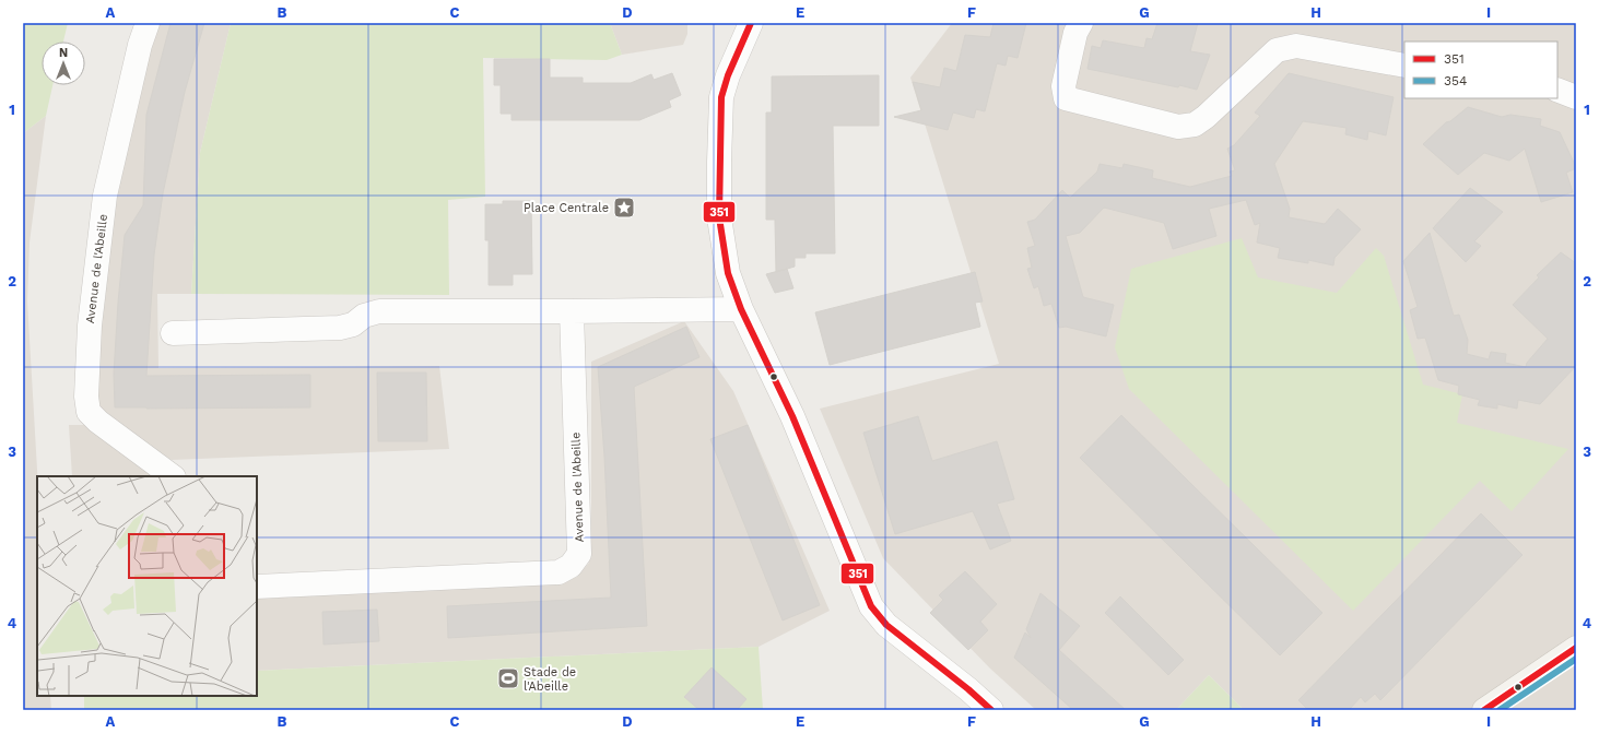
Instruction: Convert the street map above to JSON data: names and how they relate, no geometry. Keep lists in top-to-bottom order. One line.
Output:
{"streets":{"street":["Avenue de l'Abeille"]},"places":{"place":["Place Centrale"],"sports":["Stade de l'Abeille"]},"lines":["transit line 351","transit line 354"],"legend":["351","354"],"north":"top","grid":{"columns":["A","B","C","D","E","F","G","H","I"],"rows":["1","2","3","4"]}}
